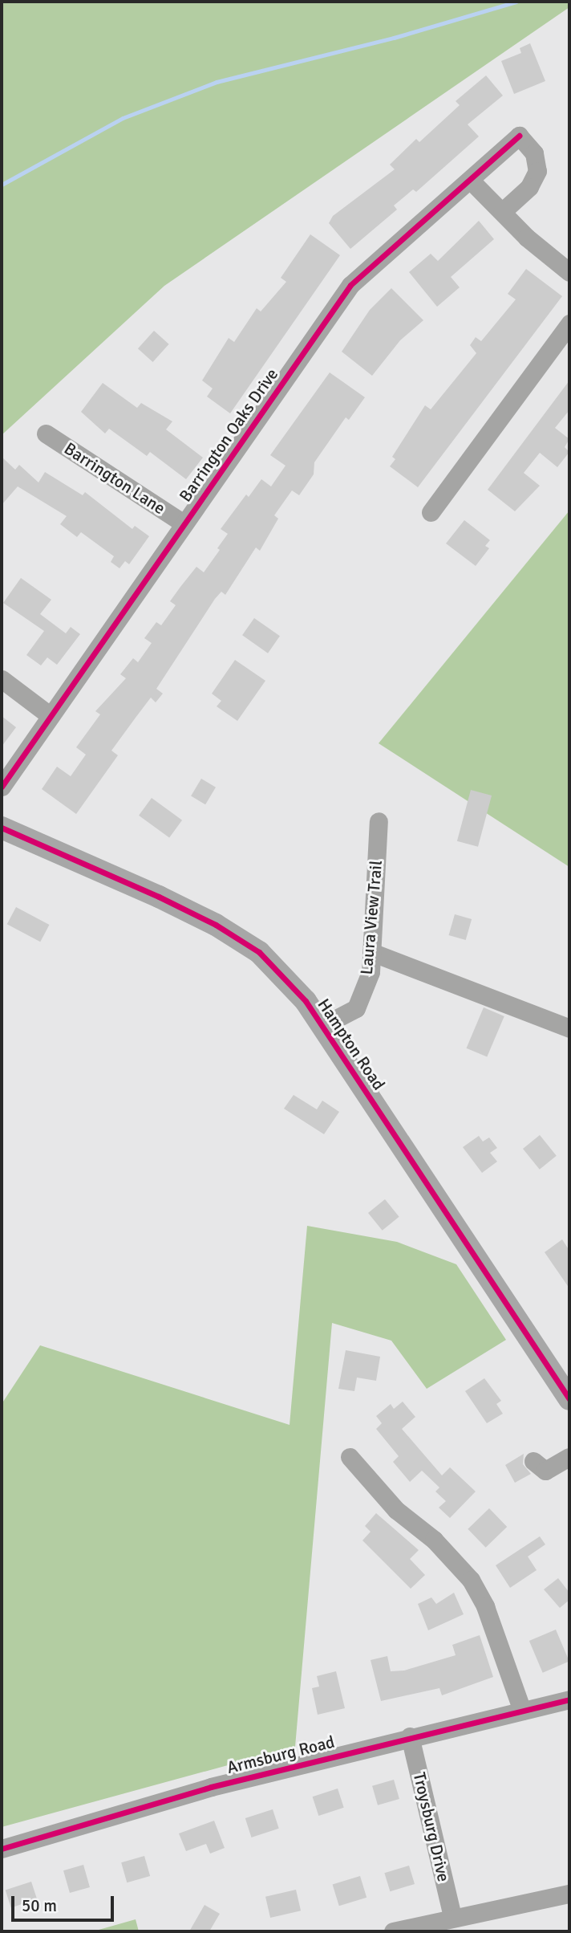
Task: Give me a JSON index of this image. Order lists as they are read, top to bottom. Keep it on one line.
{"streets":{"main road":["Hampton Road"],"street":["Barrington Oaks Drive","Barrington Lane","Laura View Trail","Armsburg Road","Troysburg Drive"]},"crossings":[["Barrington Oaks Drive","Barrington Lane"],["Laura View Trail","Hampton Road"],["Armsburg Road","Troysburg Drive"]],"scale_bar":"50 m"}
